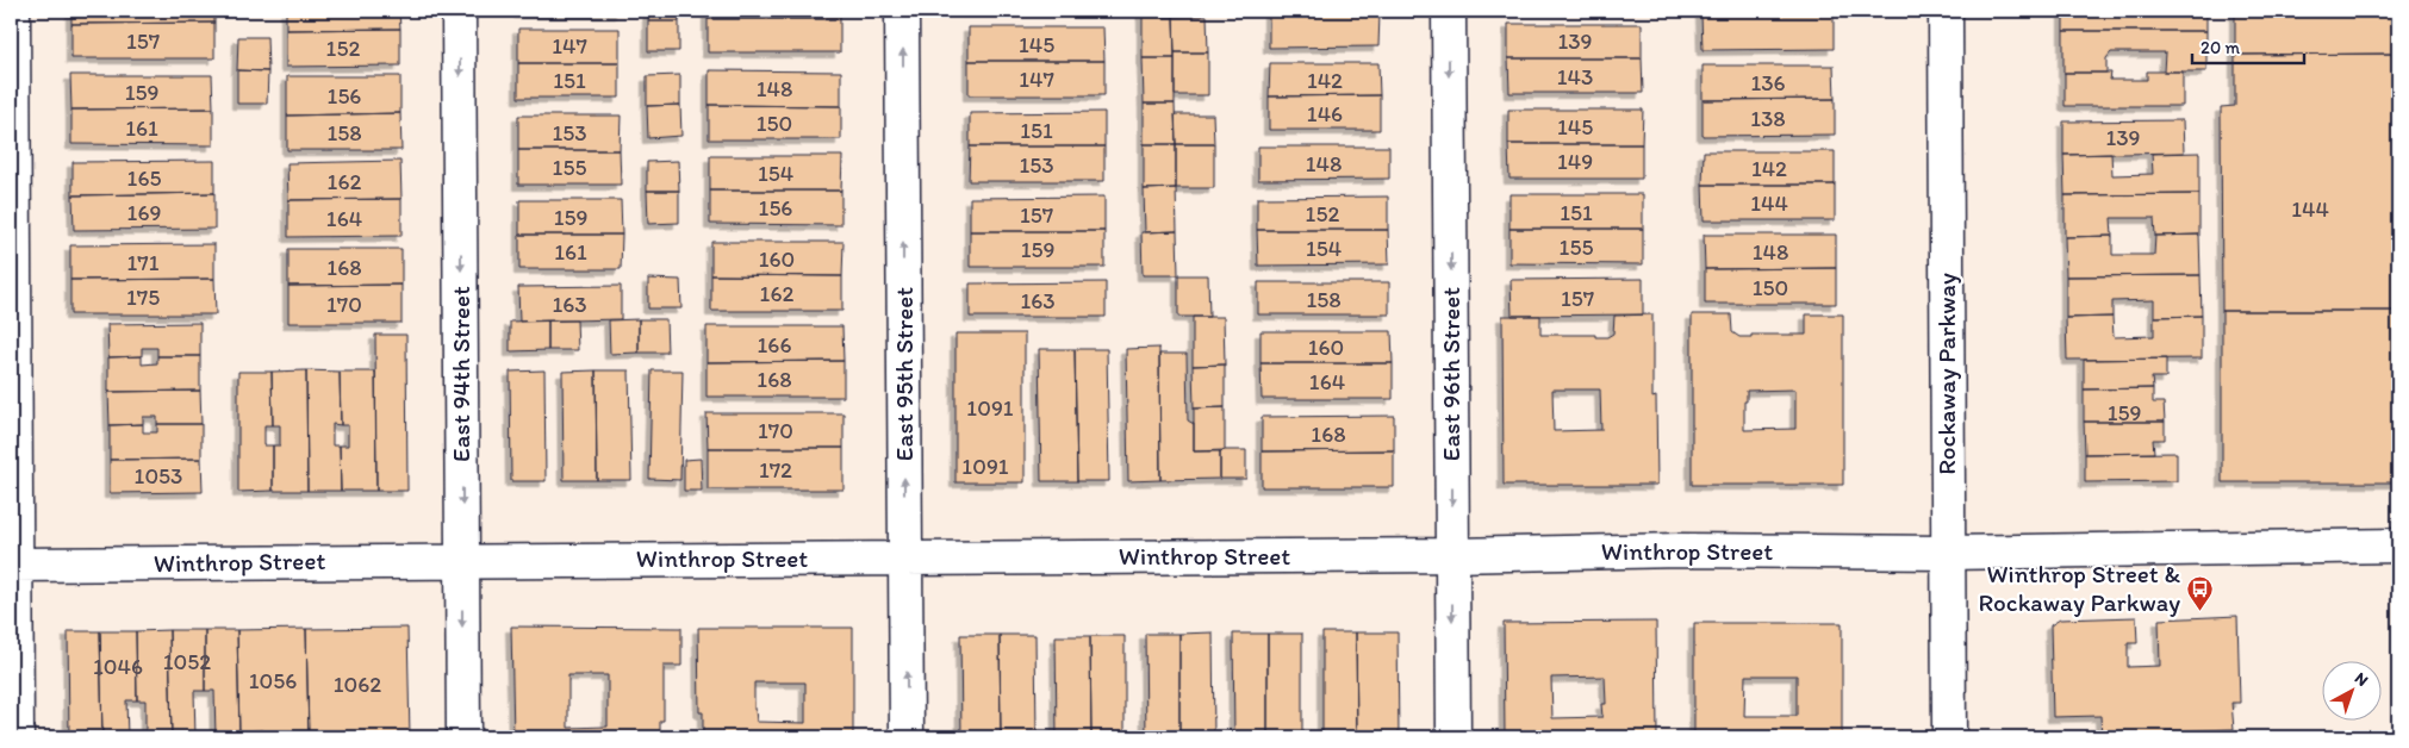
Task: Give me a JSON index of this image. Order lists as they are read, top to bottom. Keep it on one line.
{"streets":{"street":["East 94th Street","East 95th Street","East 96th Street","Rockaway Parkway","Winthrop Street"]},"crossings":[["East 94th Street","Winthrop Street"],["East 95th Street","Winthrop Street"],["East 96th Street","Winthrop Street"],["Rockaway Parkway","Winthrop Street"]],"one_way":["East 94th Street","East 95th Street","East 96th Street"],"places":{"bus stop":["Winthrop Street & Rockaway Parkway"]},"house_numbers":["157","139","145","147","152","143","147","151","142","136","148","159","156","146","138","150","145","161","151","158","153","139","149","148","153","155","142","154","165","162","144","156","144","169","151","152","157","159","164","155","154","159","161","148","160","171","168","150","162","175","157","158","163","170","163","166","160","168","164","1091","159","170","168","1091","172","1053","1052","1046","1056","1062"],"scale_bar":"20 m","north":"top right"}
